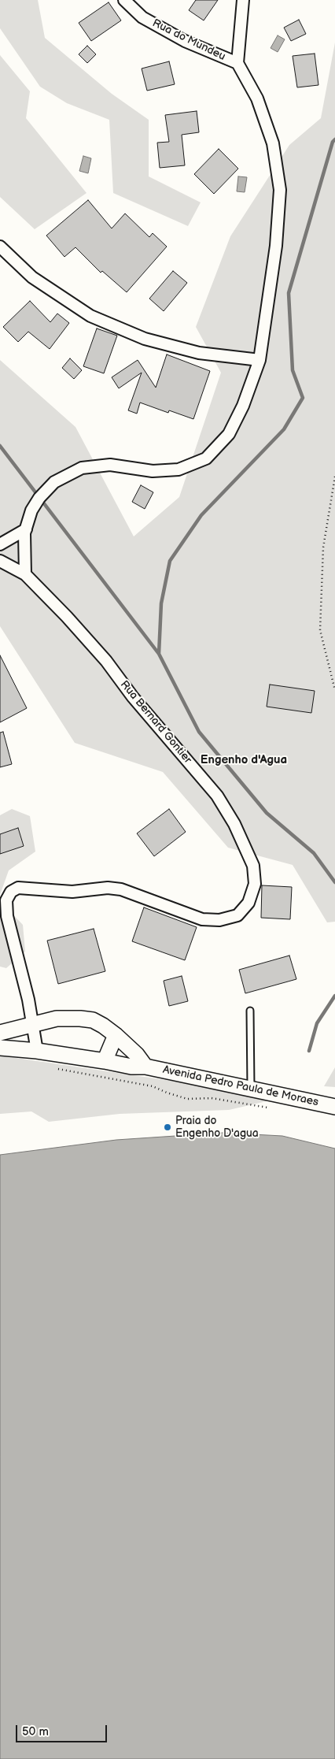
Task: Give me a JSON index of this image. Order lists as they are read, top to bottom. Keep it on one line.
{"streets":{"main road":["Avenida Pedro Paula de Moraes"],"street":["Rua do Mundeu","Rua Bernard Gontier"]},"crossings":[["Rua Bernard Gontier","Avenida Pedro Paula de Moraes"]],"districts":["Engenho d'Agua"],"places":["Praia do Engenho D'agua"],"scale_bar":"50 m"}
